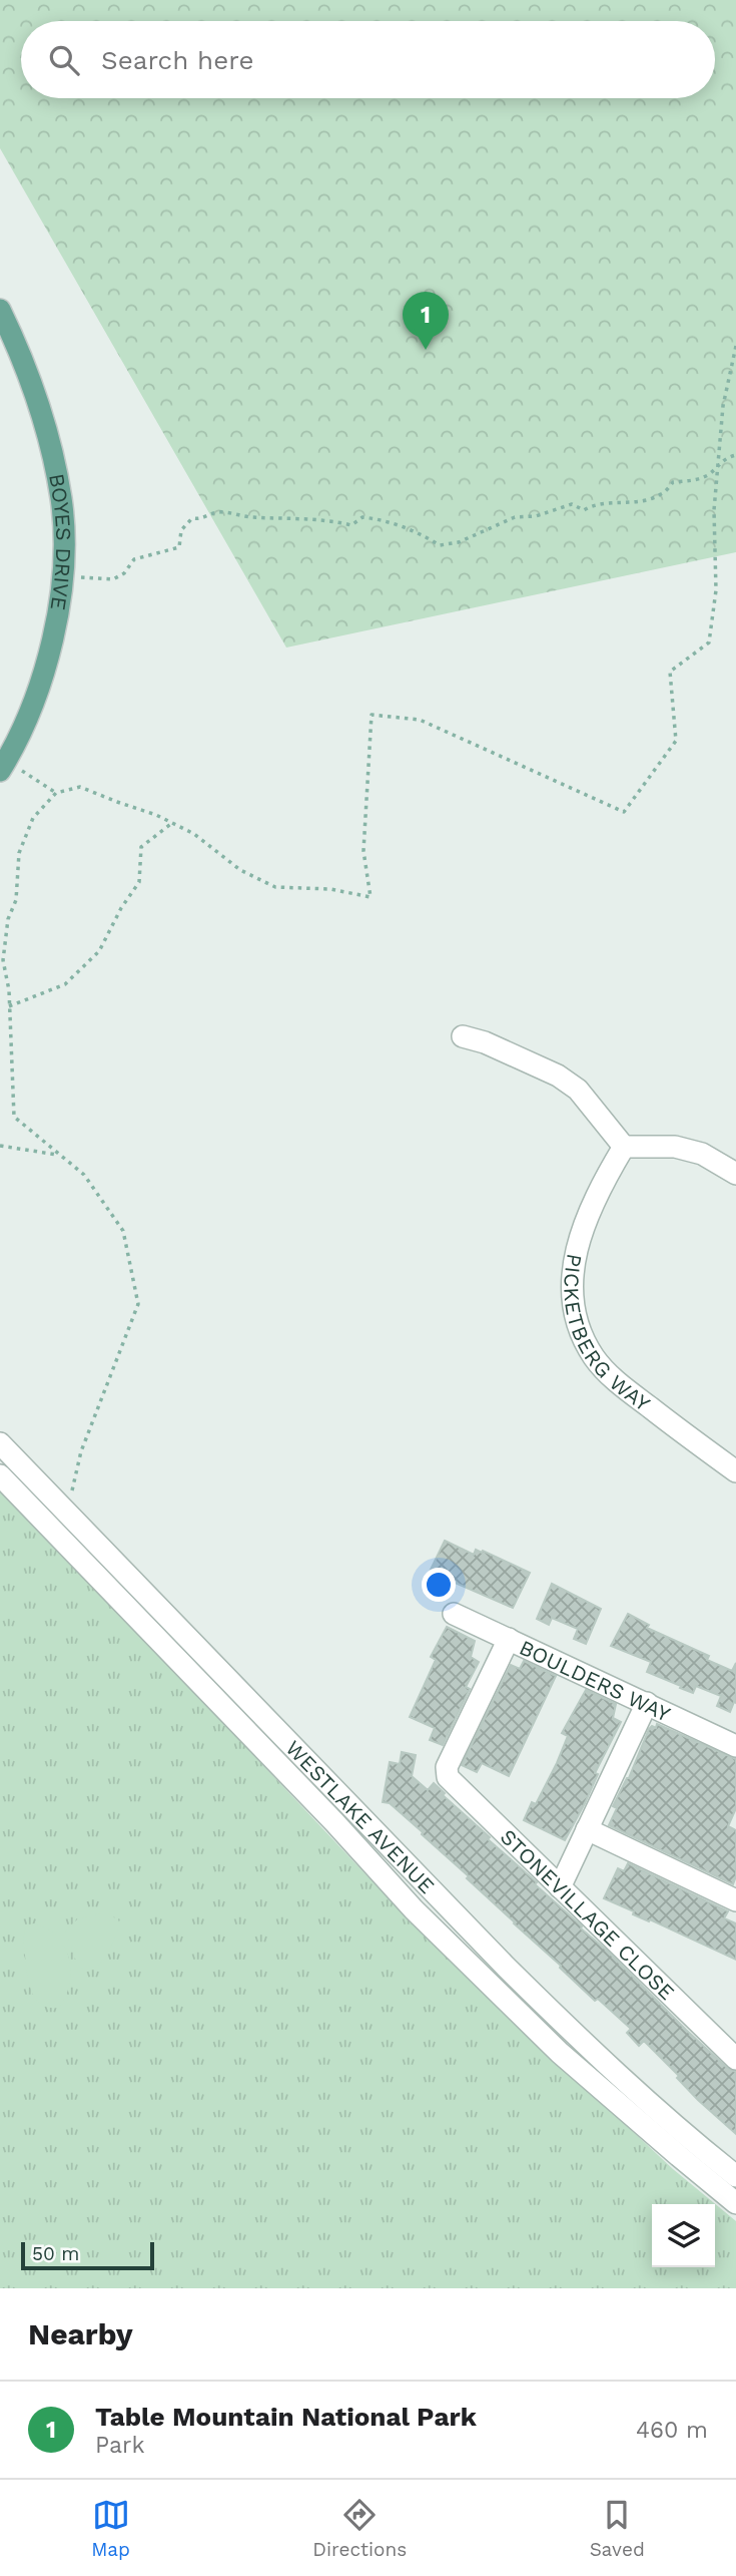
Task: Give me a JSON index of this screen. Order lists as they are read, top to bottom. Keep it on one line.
{"streets":{"main road":["BOYES DRIVE"],"street":["PICKETBERG WAY","BOULDERS WAY","WESTLAKE AVENUE","STONEVILLAGE CLOSE"]},"crossings":[["BOULDERS WAY","STONEVILLAGE CLOSE"]],"scale_bar":"50 m","page":{"search":"Search here","pins":"1","scale":"50 m","heading":"Nearby","list":[{"mark":"1","name":"Table Mountain National Park","note":"Park","value":"460 m"}],"nav":["Map","Directions","Saved"]}}
